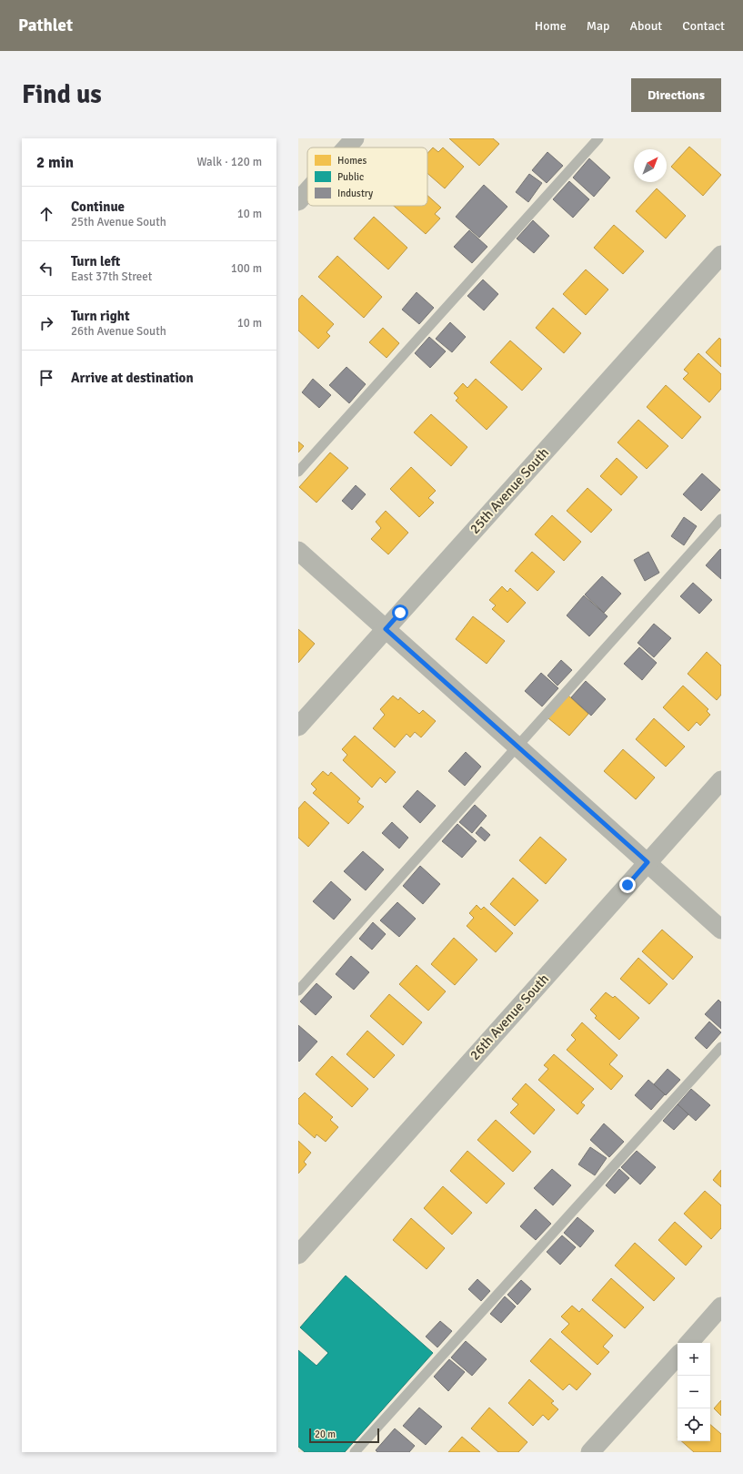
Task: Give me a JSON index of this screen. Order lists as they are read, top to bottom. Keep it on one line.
{"streets":{"street":["25th Avenue South","26th Avenue South"]},"legend":["Homes","Public","Industry"],"scale_bar":"20 m","north":"top right","page":{"header":"Pathlet","nav":["Home","Map","About","Contact"],"buttons":"Directions","title":"Find us","heading":["2 min","Walk · 120 m"],"list":[["Continue","25th Avenue South","10 m"],["Turn left","East 37th Street","100 m"],["Turn right","26th Avenue South","10 m"],"Arrive at destination"],"map_buttons":["+","−"],"scale":"20 m"}}
